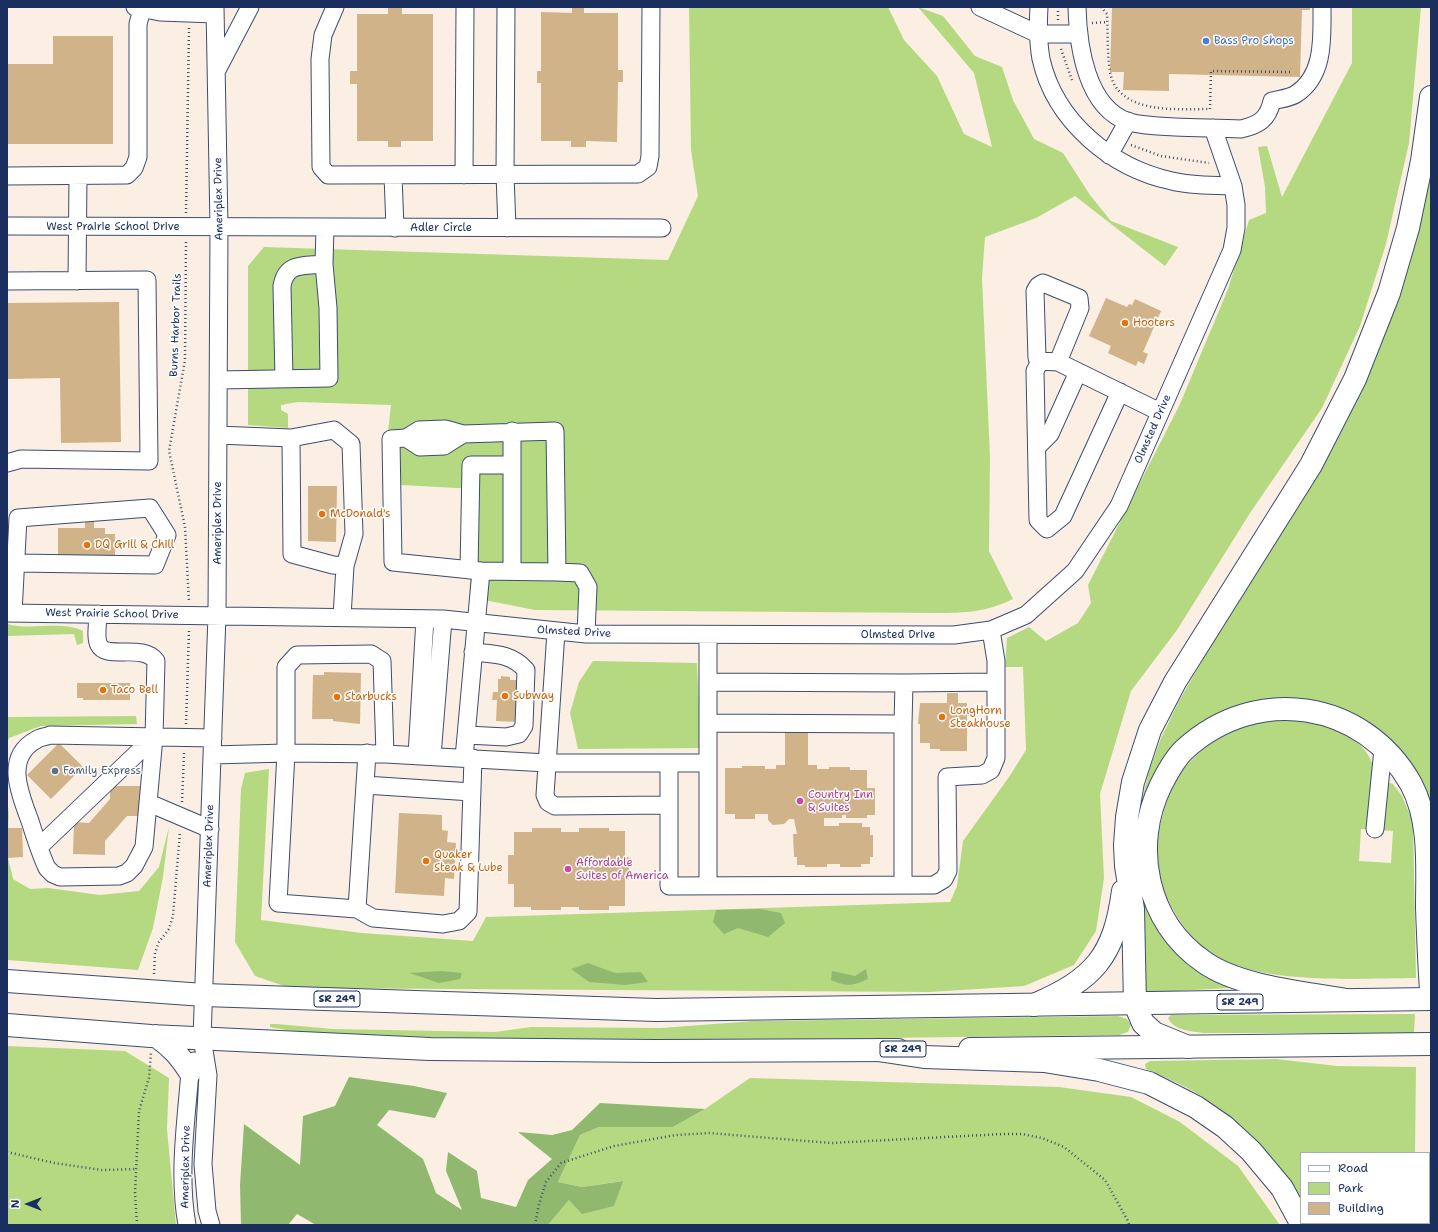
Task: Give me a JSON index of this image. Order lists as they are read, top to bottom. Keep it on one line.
{"streets":{"main road":["SR 249"],"street":["Ameriplex Drive","West Prairie School Drive","Adler Circle","Olmsted Drive"],"path":["Burns Harbor Trails"]},"crossings":[["Ameriplex Drive","West Prairie School Drive"],["Ameriplex Drive","Adler Circle"],["Ameriplex Drive","Olmsted Drive"],["Ameriplex Drive","SR 249"],["West Prairie School Drive","Adler Circle"],["West Prairie School Drive","Burns Harbor Trails"],["West Prairie School Drive","Olmsted Drive"]],"places":["Bass Pro Shops","Hooters","McDonald's","DQ Grill & Chill","Taco Bell","Subway","Starbucks","LongHorn Steakhouse","Family Express","Country Inn & Suites","Quaker Steak & Lube","Affordable Suites of America"],"legend":["Road","Park","Building"],"north":"left"}
